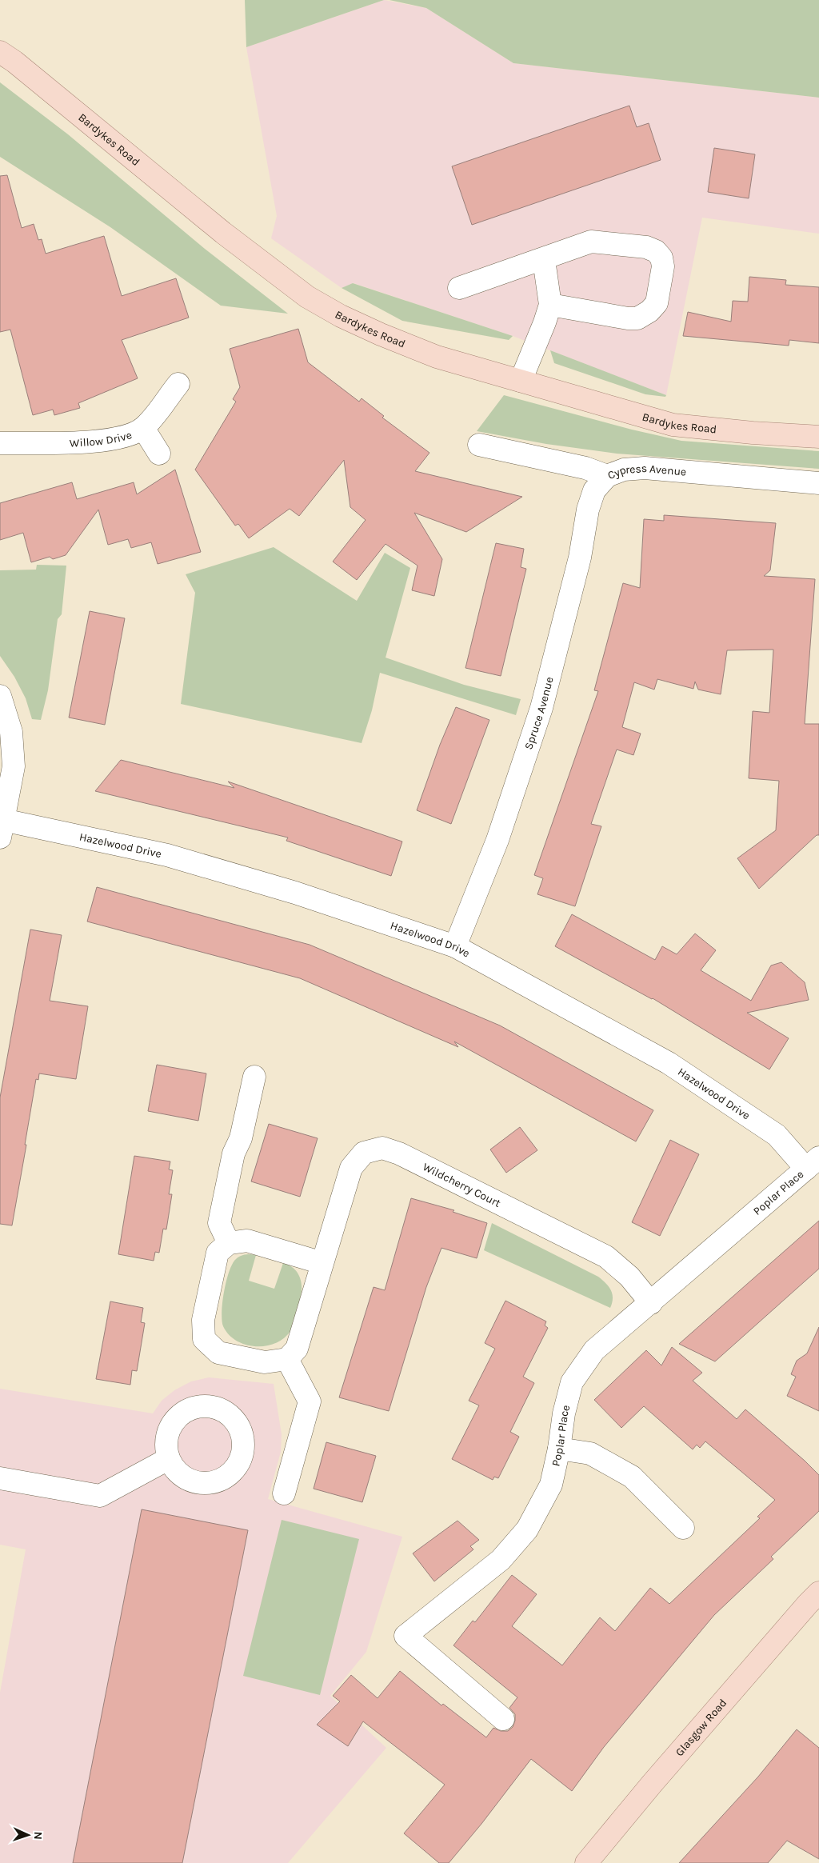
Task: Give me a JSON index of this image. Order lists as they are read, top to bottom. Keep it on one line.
{"streets":{"main road":["Bardykes Road","Glasgow Road"],"street":["Willow Drive","Cypress Avenue","Spruce Avenue","Hazelwood Drive","Wildcherry Court","Poplar Place"]},"crossings":[["Cypress Avenue","Spruce Avenue"],["Spruce Avenue","Hazelwood Drive"],["Hazelwood Drive","Poplar Place"],["Wildcherry Court","Poplar Place"]],"north":"right"}
